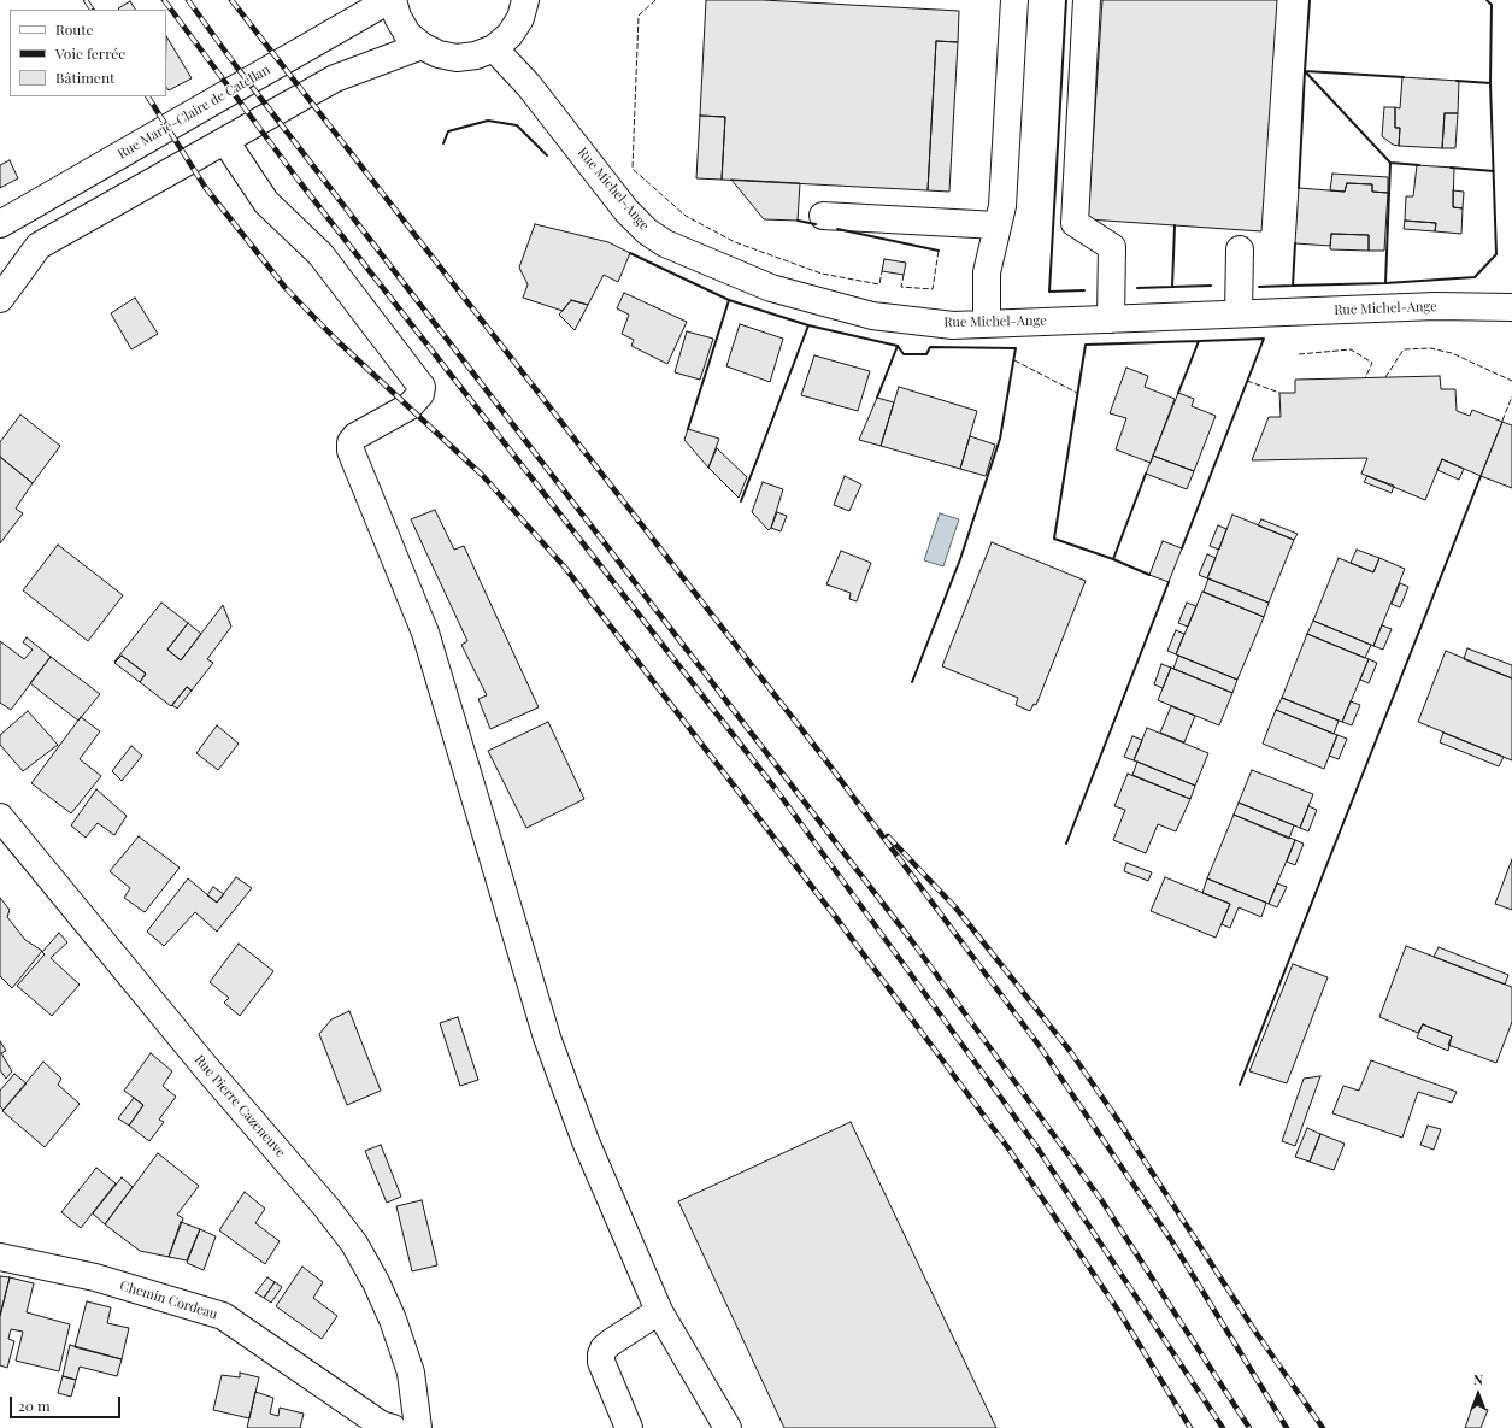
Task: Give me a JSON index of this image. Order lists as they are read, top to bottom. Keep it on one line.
{"streets":{"street":["Rue Marie-Claire de Catellan","Rue Michel-Ange","Rue Pierre Cazeneuve","Chemin Cordeau"]},"legend":["Route","Voie ferrée","Bâtiment"],"scale_bar":"20 m","north":"top"}
